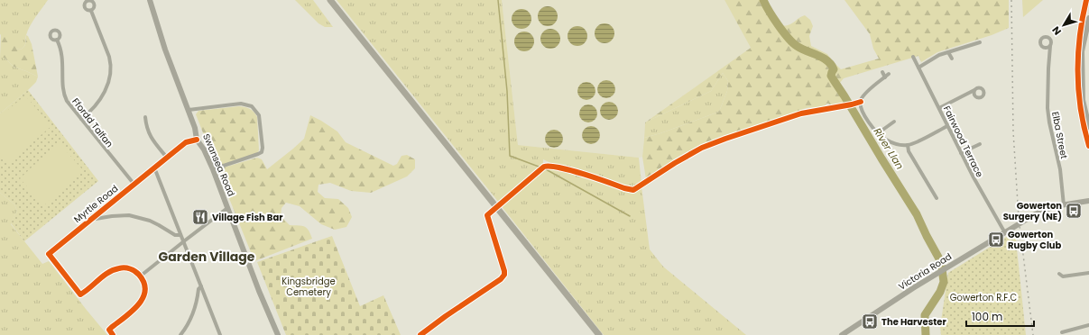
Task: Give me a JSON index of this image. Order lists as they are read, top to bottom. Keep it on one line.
{"streets":{"main road":["Swansea Road","Victoria Road"],"street":["Ffordd Talfan","Elba Street","Fairwood Terrace","Myrtle Road"]},"crossings":[["Ffordd Talfan","Myrtle Road"],["Elba Street","Victoria Road"],["Fairwood Terrace","Victoria Road"],["Swansea Road","Myrtle Road"]],"districts":["Garden Village"],"water":["River Llan"],"parks":["Kingsbridge Cemetery","Gowerton R.F.C"],"places":{"bus stop":["Gowerton Surgery (NE)","Gowerton Rugby Club","The Harvester"],"restaurant":["Village Fish Bar"]},"scale_bar":"100 m","north":"bottom left"}
